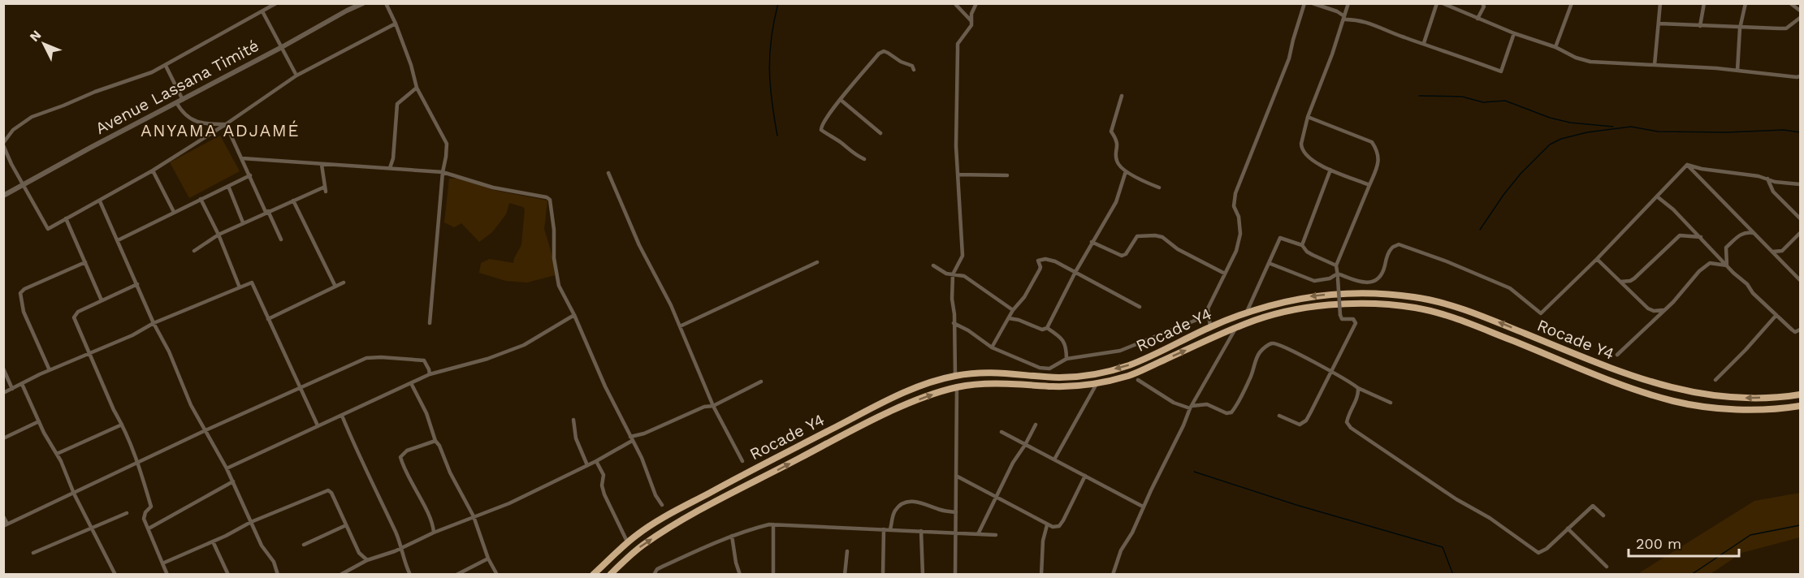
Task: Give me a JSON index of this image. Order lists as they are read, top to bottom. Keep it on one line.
{"streets":{"highway":["Rocade Y4"],"street":["Avenue Lassana Timité"]},"districts":["ANYAMA ADJAMÉ"],"scale_bar":"200 m","north":"top left"}
